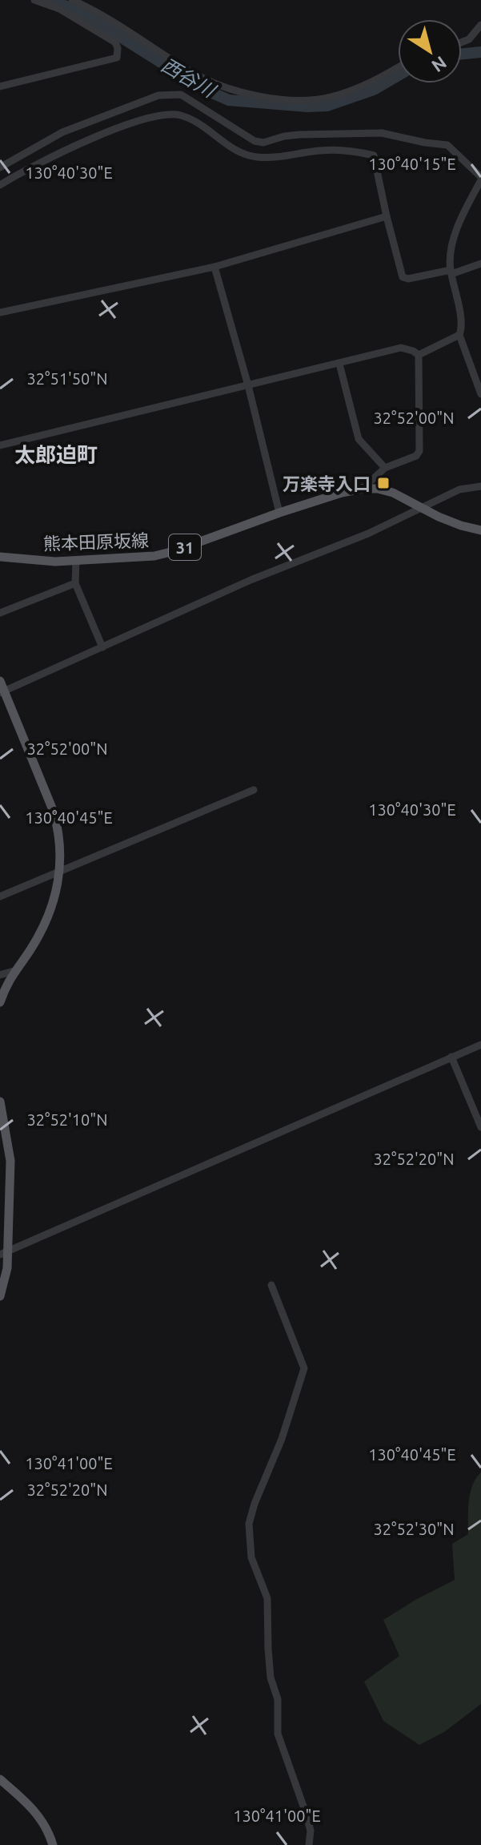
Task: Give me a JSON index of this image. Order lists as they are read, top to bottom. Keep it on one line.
{"streets":{"main road":["熊本田原坂線","31"]},"districts":["太郎迫町"],"water":["西谷川"],"places":{"transit":["万楽寺入口"]},"north":"bottom right","coordinates":["130°40'15\"E","130°40'30\"E","32°51'50\"N","32°52'00\"N","130°40'45\"E","32°52'10\"N","32°52'20\"N","130°41'00\"E","32°52'30\"N"]}
